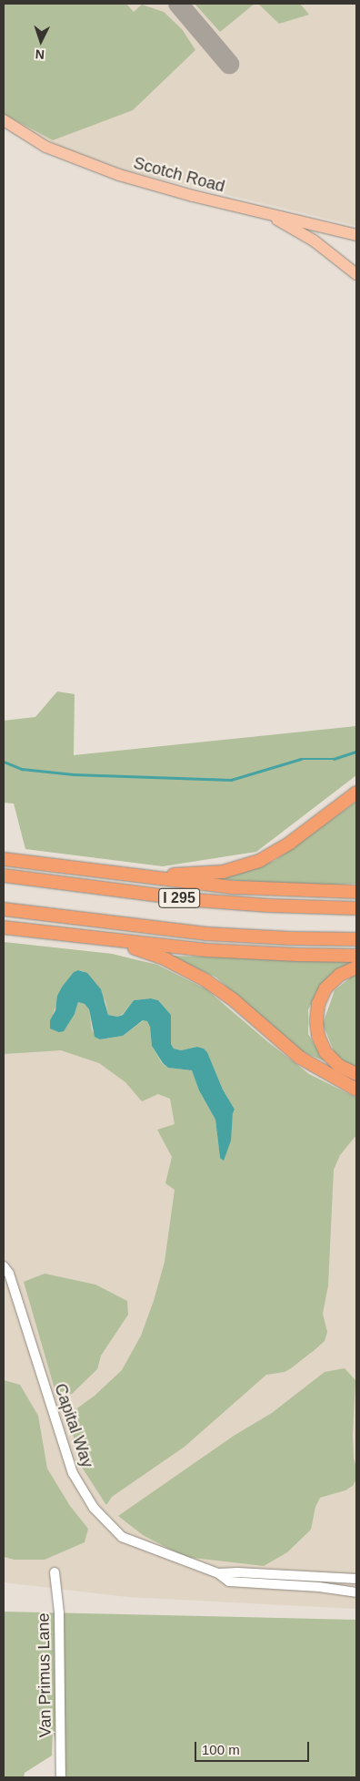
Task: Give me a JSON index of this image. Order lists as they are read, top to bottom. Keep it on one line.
{"streets":{"highway":["I 295"],"main road":["Scotch Road"],"street":["Capital Way","Van Primus Lane"]},"scale_bar":"100 m","north":"bottom"}
